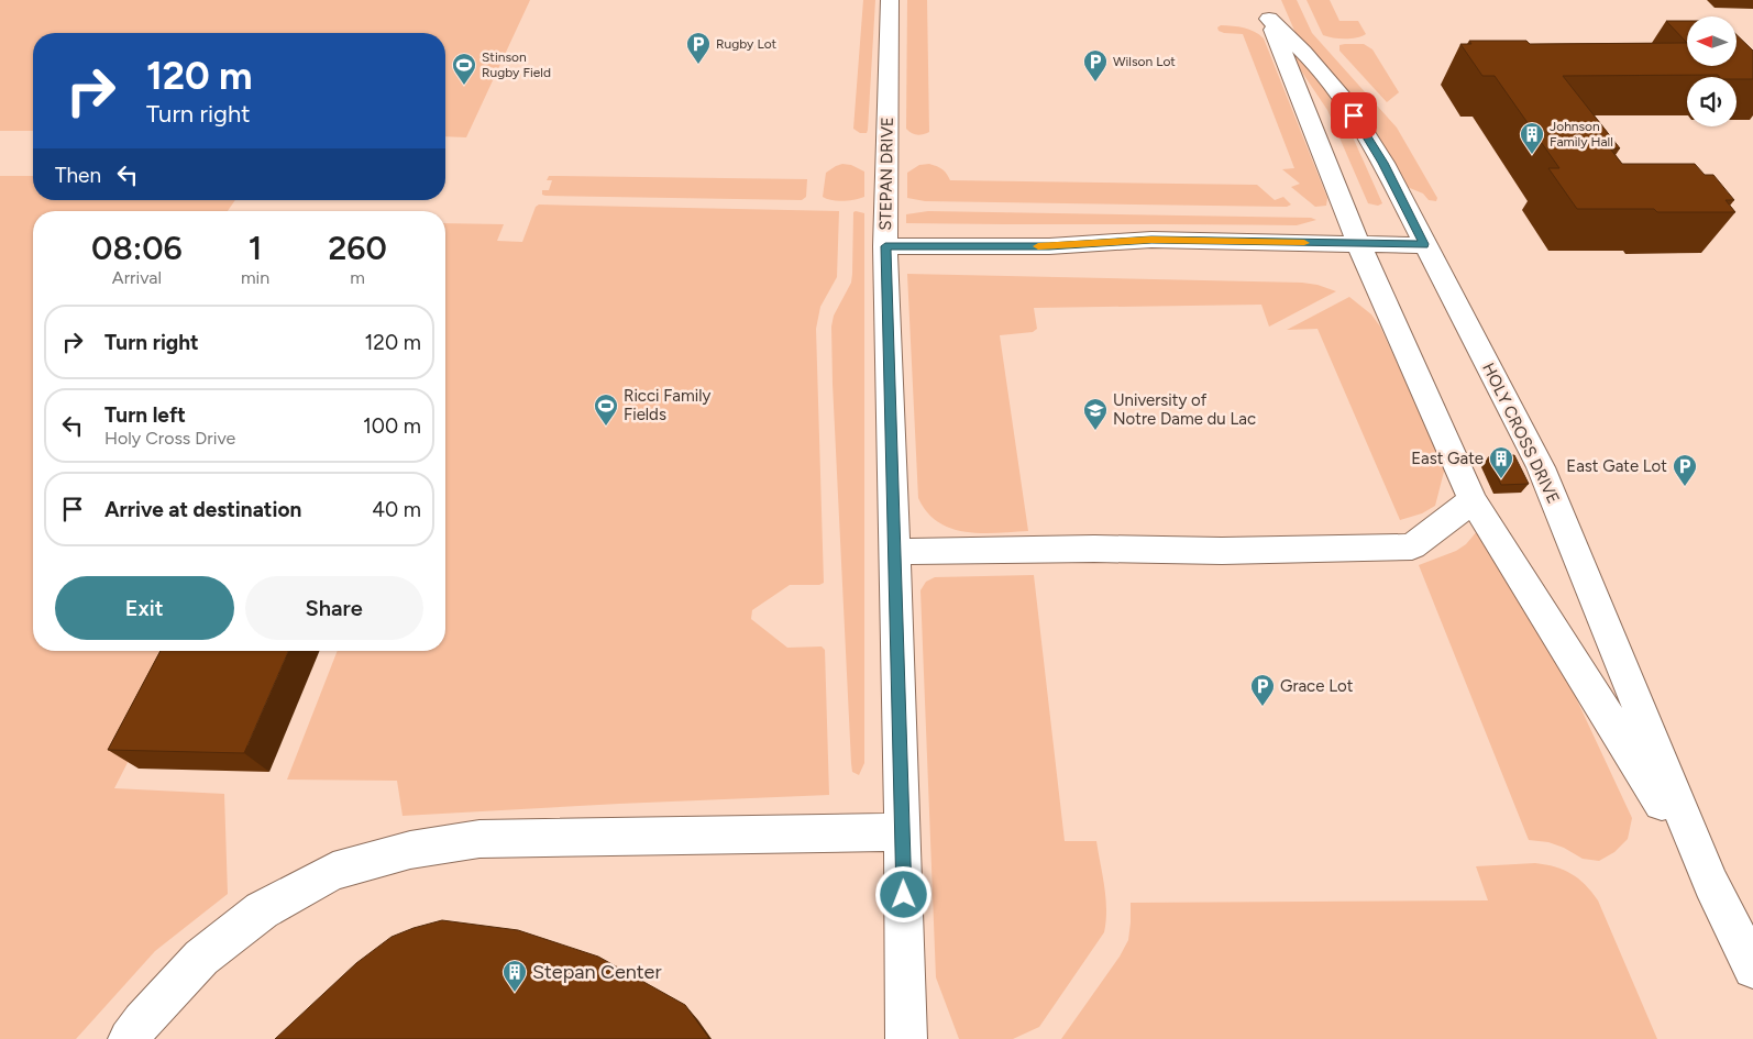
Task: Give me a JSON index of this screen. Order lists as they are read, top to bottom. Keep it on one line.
{"streets":{"street":["STEPAN DRIVE","HOLY CROSS DRIVE"]},"places":{"parking":["Rugby Lot","Wilson Lot","East Gate Lot","Grace Lot"],"sports":["Stinson Rugby Field","Ricci Family Fields"],"building":["Johnson Family Hall","East Gate","Stepan Center"],"school or university":["University of Notre Dame du Lac"]},"north":"left","page":{"turn":["120 m","Turn right"],"then":"Then","eta":["08:06","Arrival","1","min","260","m"],"list":[{"name":"Turn right","value":"120 m"},{"name":"Turn left","note":"Holy Cross Drive","value":"100 m"},{"name":"Arrive at destination","value":"40 m"}],"buttons":["Exit","Share"]}}
